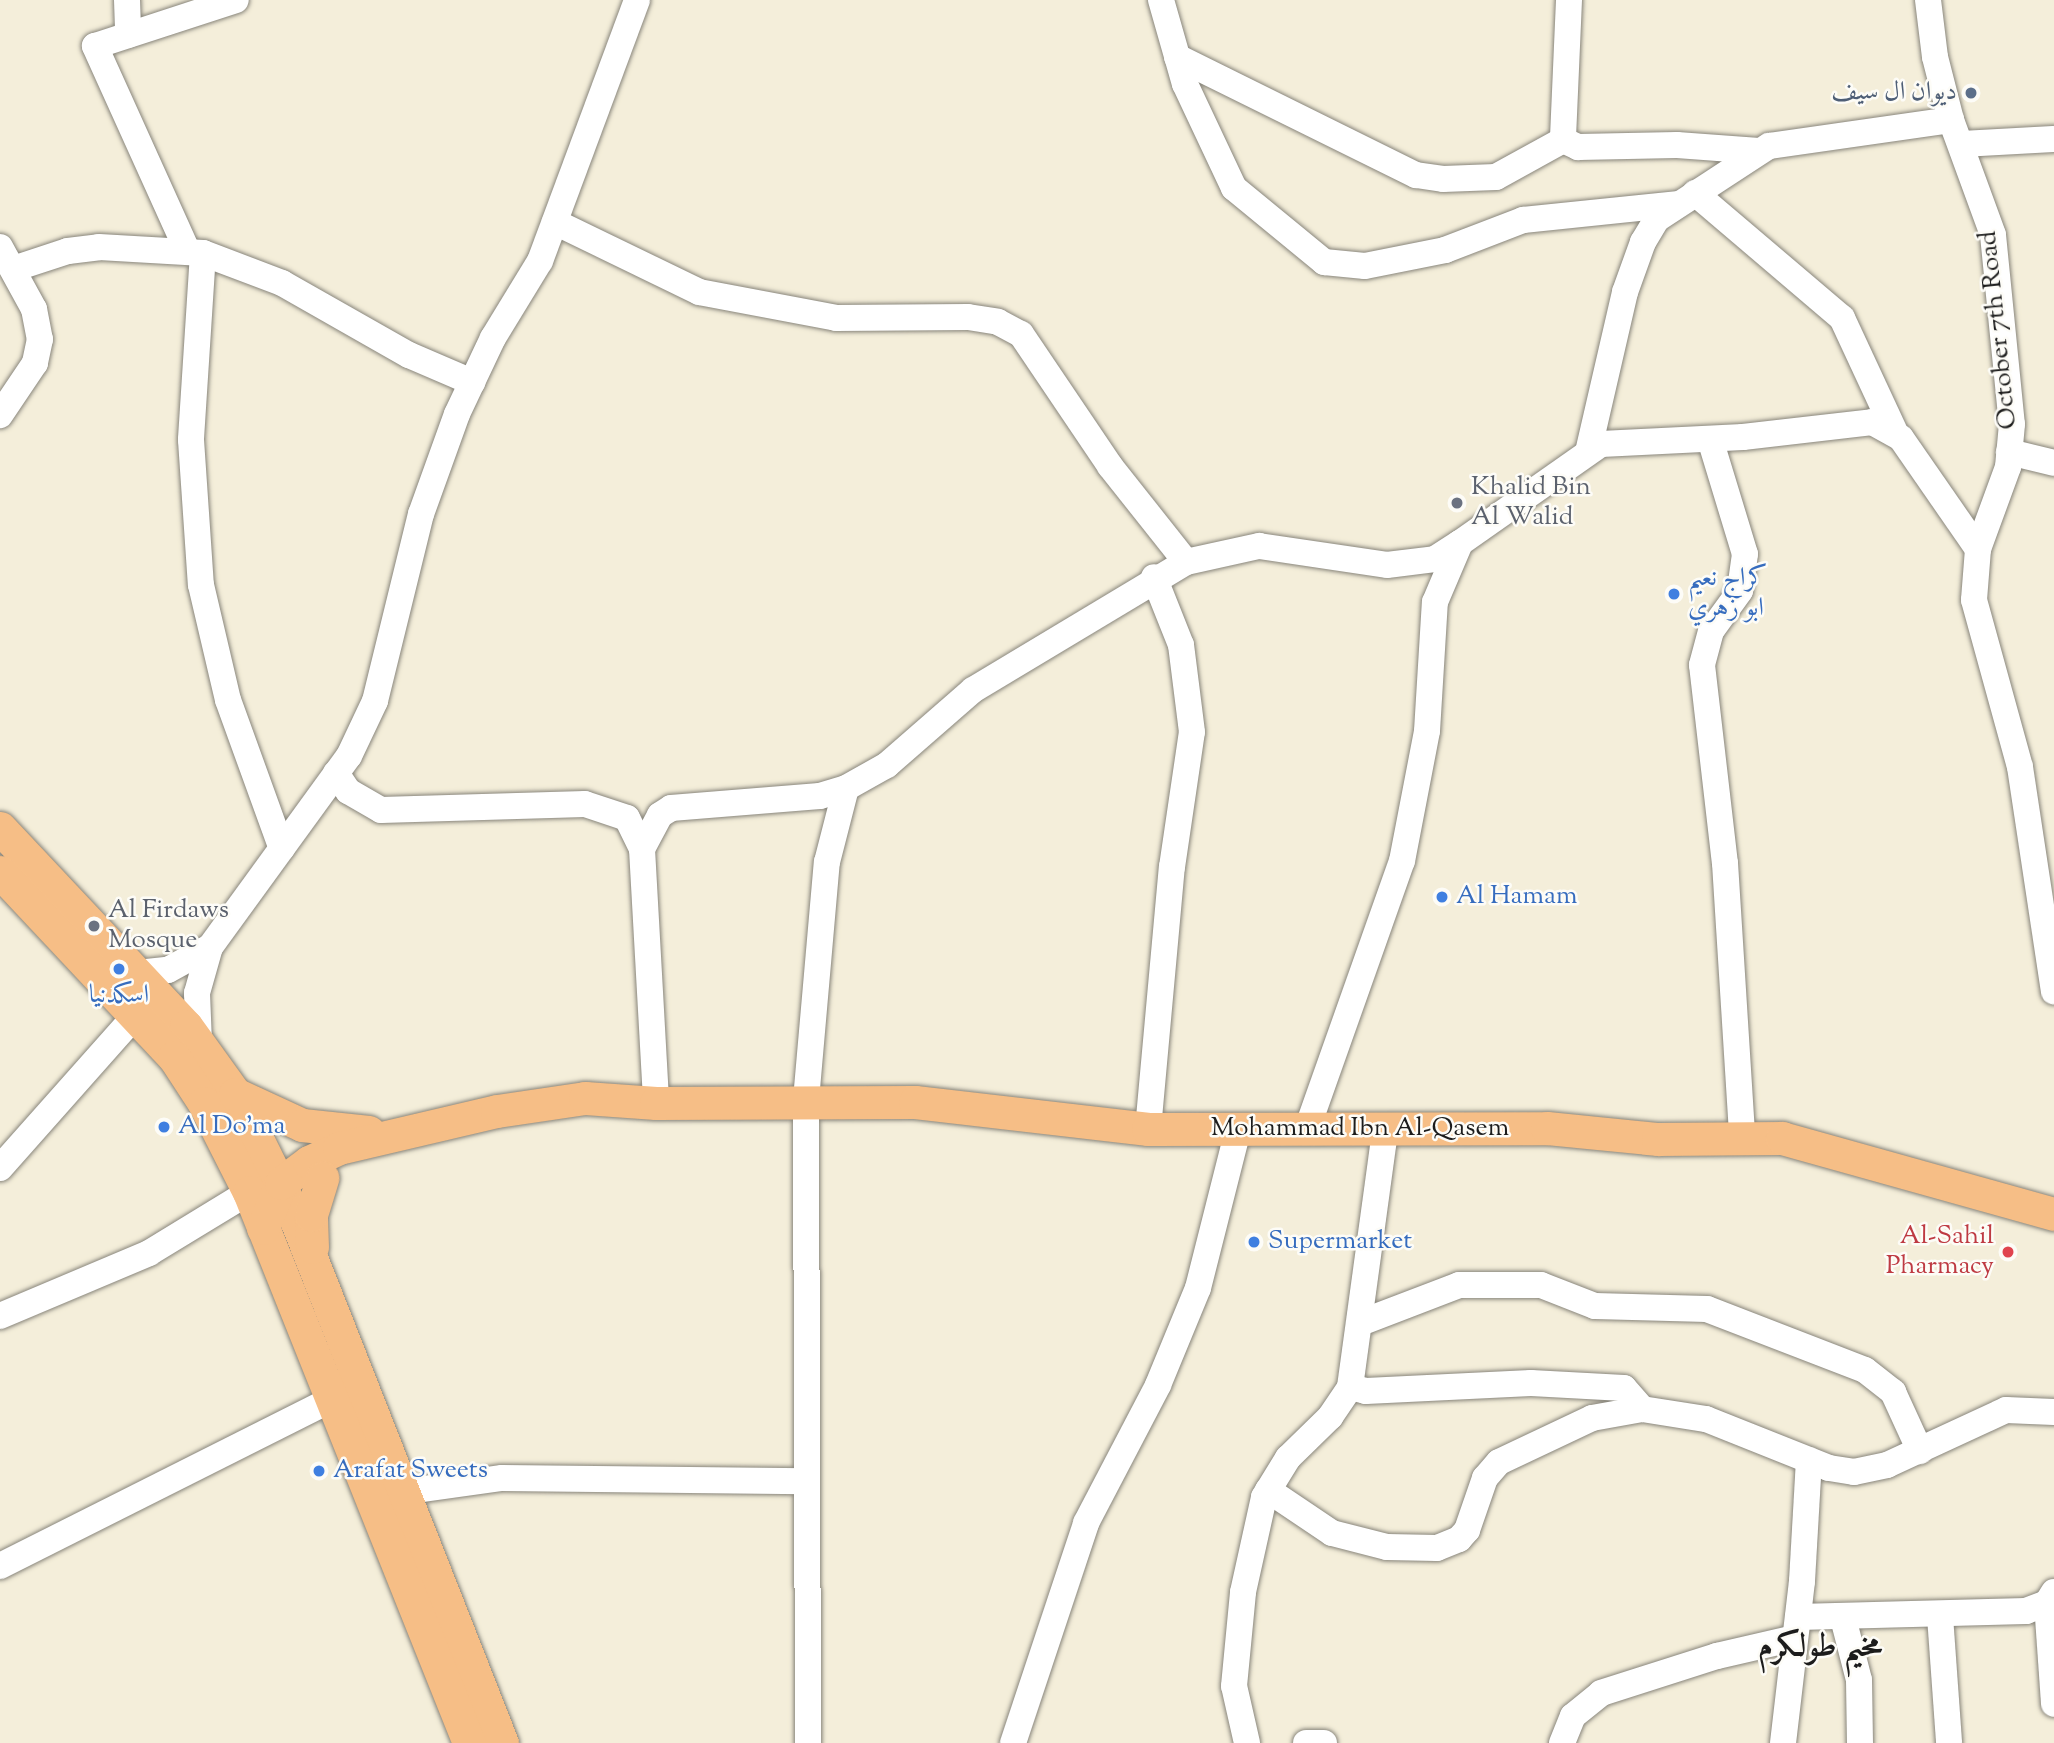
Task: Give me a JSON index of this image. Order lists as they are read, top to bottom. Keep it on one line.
{"streets":{"main road":["Mohammad Ibn Al-Qasem"],"street":["October 7th Road"]},"districts":["مخيم طولكرم"],"places":["ديوان ال سيف","Khalid Bin Al Walid","كراج نعيم ابو زهري","Al Hamam","Al Firdaws Mosque","اسكدنيا","Al Do'ma","Supermarket","Al-Sahil Pharmacy","Arafat Sweets"]}
